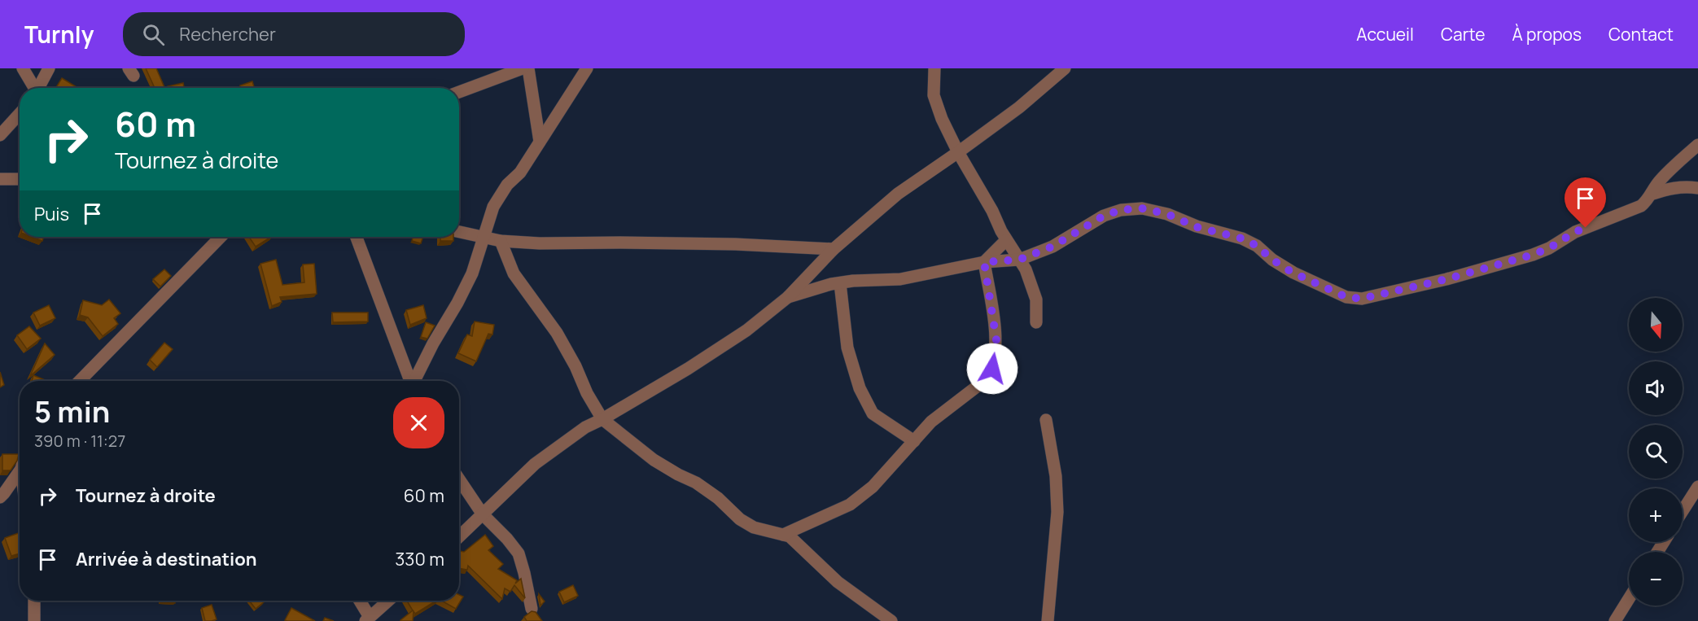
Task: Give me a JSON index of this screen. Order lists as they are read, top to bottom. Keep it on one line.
{"north":"bottom","page":{"header":"Turnly","search":"Rechercher","nav":["Accueil","Carte","À propos","Contact"],"turn":["60 m","Tournez à droite"],"then":"Puis","map_buttons":["+","−"],"heading":["5 min","390 m · 11:27"],"list":[{"name":"Tournez à droite","value":"60 m"},{"name":"Arrivée à destination","value":"330 m"}]}}
